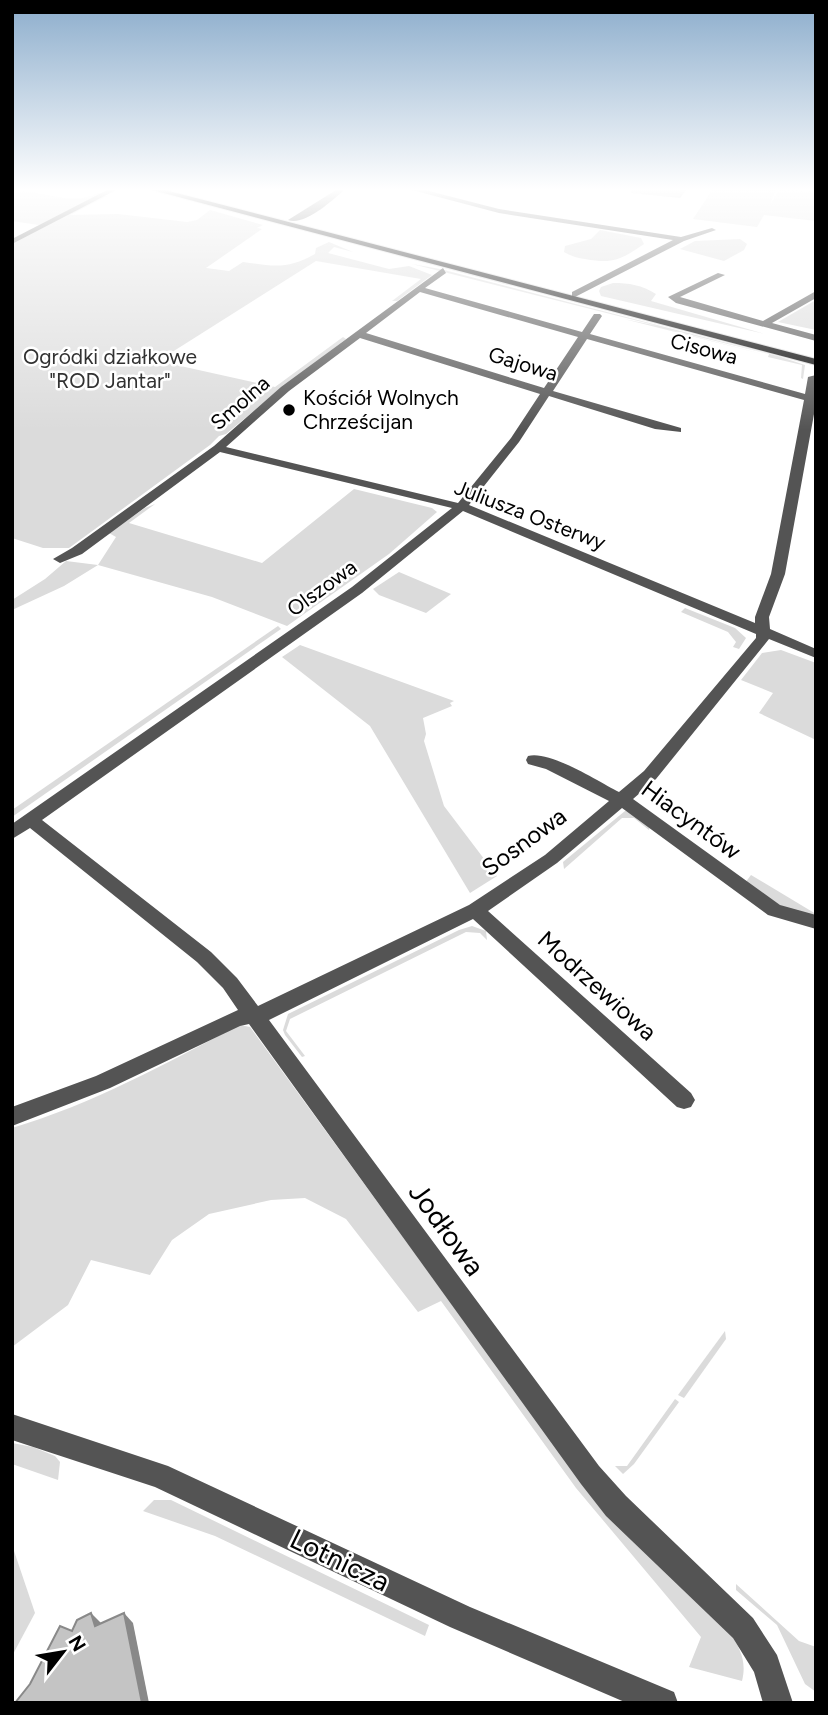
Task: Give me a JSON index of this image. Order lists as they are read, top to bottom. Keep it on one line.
{"streets":{"street":["Cisowa","Gajowa","Smolna","Juliusza Osterwy","Olszowa","Hiacyntów","Sosnowa","Modrzewiowa","Jodłowa","Lotnicza"]},"crossings":[["Cisowa","Gajowa"],["Cisowa","Olszowa"],["Cisowa","Sosnowa"],["Gajowa","Smolna"],["Gajowa","Olszowa"],["Smolna","Juliusza Osterwy"],["Juliusza Osterwy","Olszowa"],["Juliusza Osterwy","Sosnowa"],["Olszowa","Jodłowa"],["Hiacyntów","Sosnowa"],["Sosnowa","Modrzewiowa"],["Sosnowa","Jodłowa"]],"parks":["Ogródki działkowe \"ROD Jantar\""],"places":["Kościół Wolnych Chrześcijan"],"north":"top right"}
